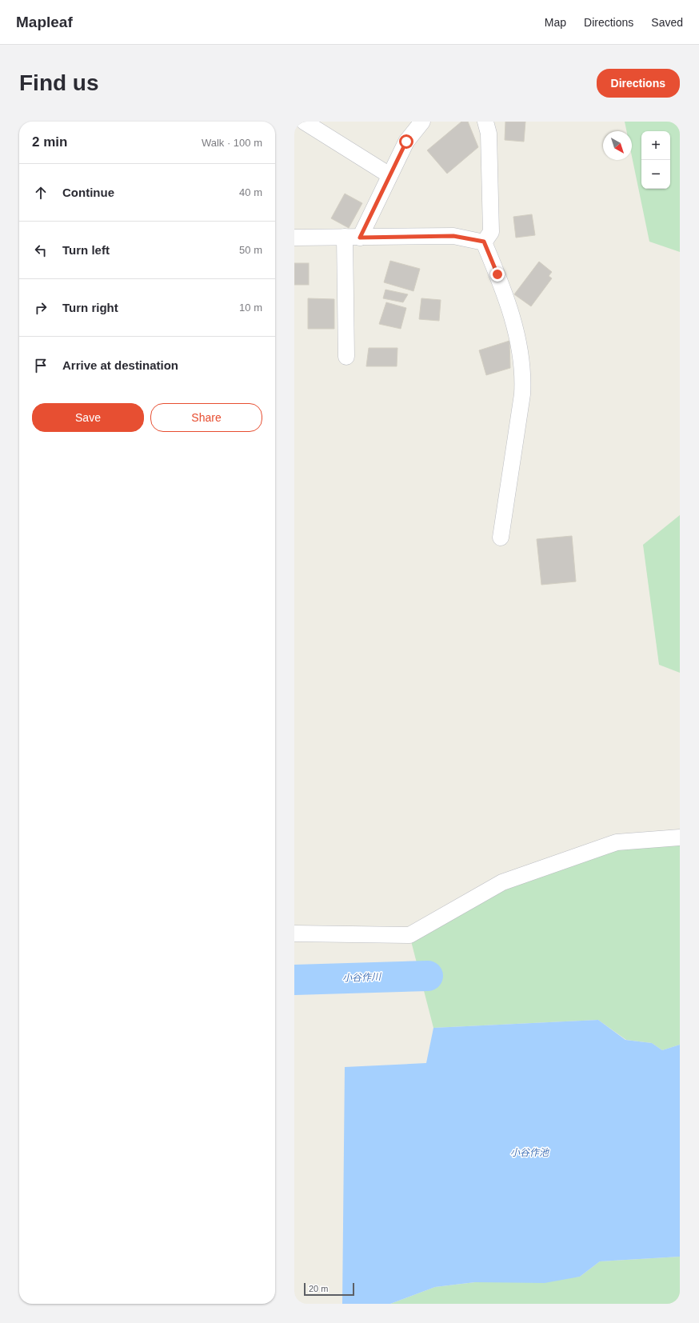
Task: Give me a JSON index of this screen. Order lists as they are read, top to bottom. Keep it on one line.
{"water":["小谷作川","小谷作池"],"scale_bar":"20 m","north":"bottom right","page":{"header":"Mapleaf","nav":["Map","Directions","Saved"],"buttons":["Directions",["Save","Share"]],"title":"Find us","heading":["2 min","Walk · 100 m"],"map_buttons":["+","−"],"list":[["Continue","40 m"],["Turn left","50 m"],["Turn right","10 m"],"Arrive at destination"],"scale":"20 m"}}
